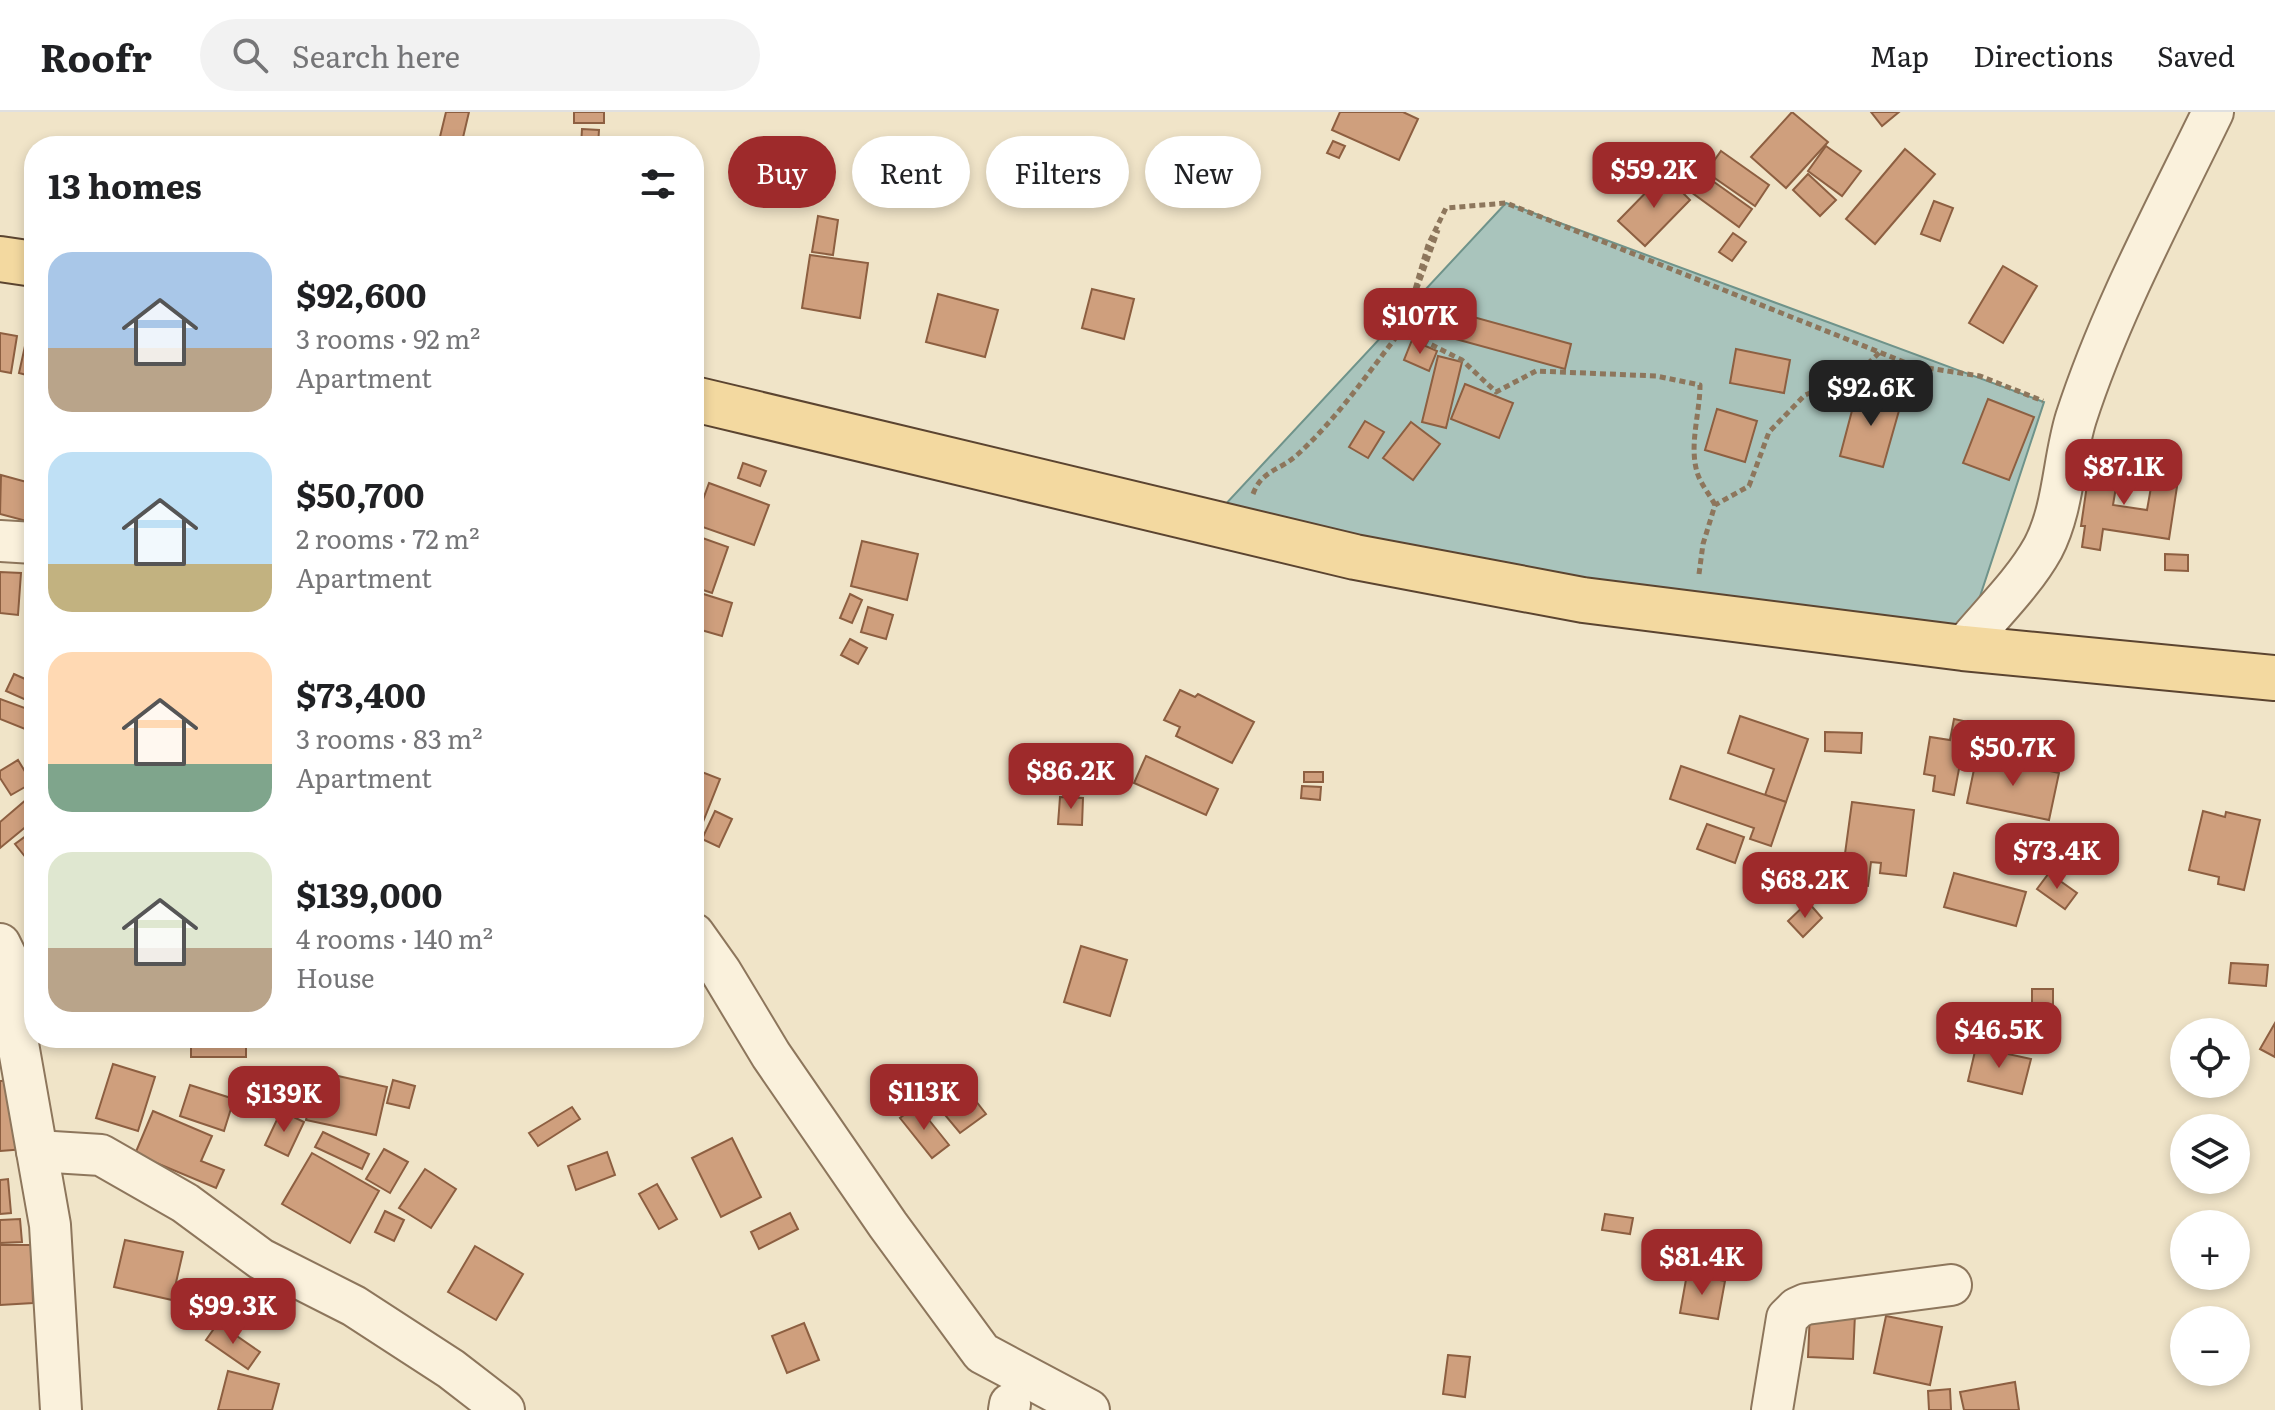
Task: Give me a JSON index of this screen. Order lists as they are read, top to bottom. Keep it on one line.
{"page":{"header":"Roofr","search":"Search here","nav":["Map","Directions","Saved"],"chip":["Buy","Rent","Filters","New"],"heading":"13 homes","price":["$59.2K","$107K","$92.6K","$87.1K","$50.7K","$86.2K","$73.4K","$68.2K","$46.5K","$113K","$139K","$81.4K","$99.3K"],"list":[{"name":"$92,600","note":"3 rooms · 92 m² · Apartment"},{"name":"$50,700","note":"2 rooms · 72 m² · Apartment"},{"name":"$73,400","note":"3 rooms · 83 m² · Apartment"},{"name":"$139,000","note":"4 rooms · 140 m² · House"}],"map_buttons":["+","−"]}}
